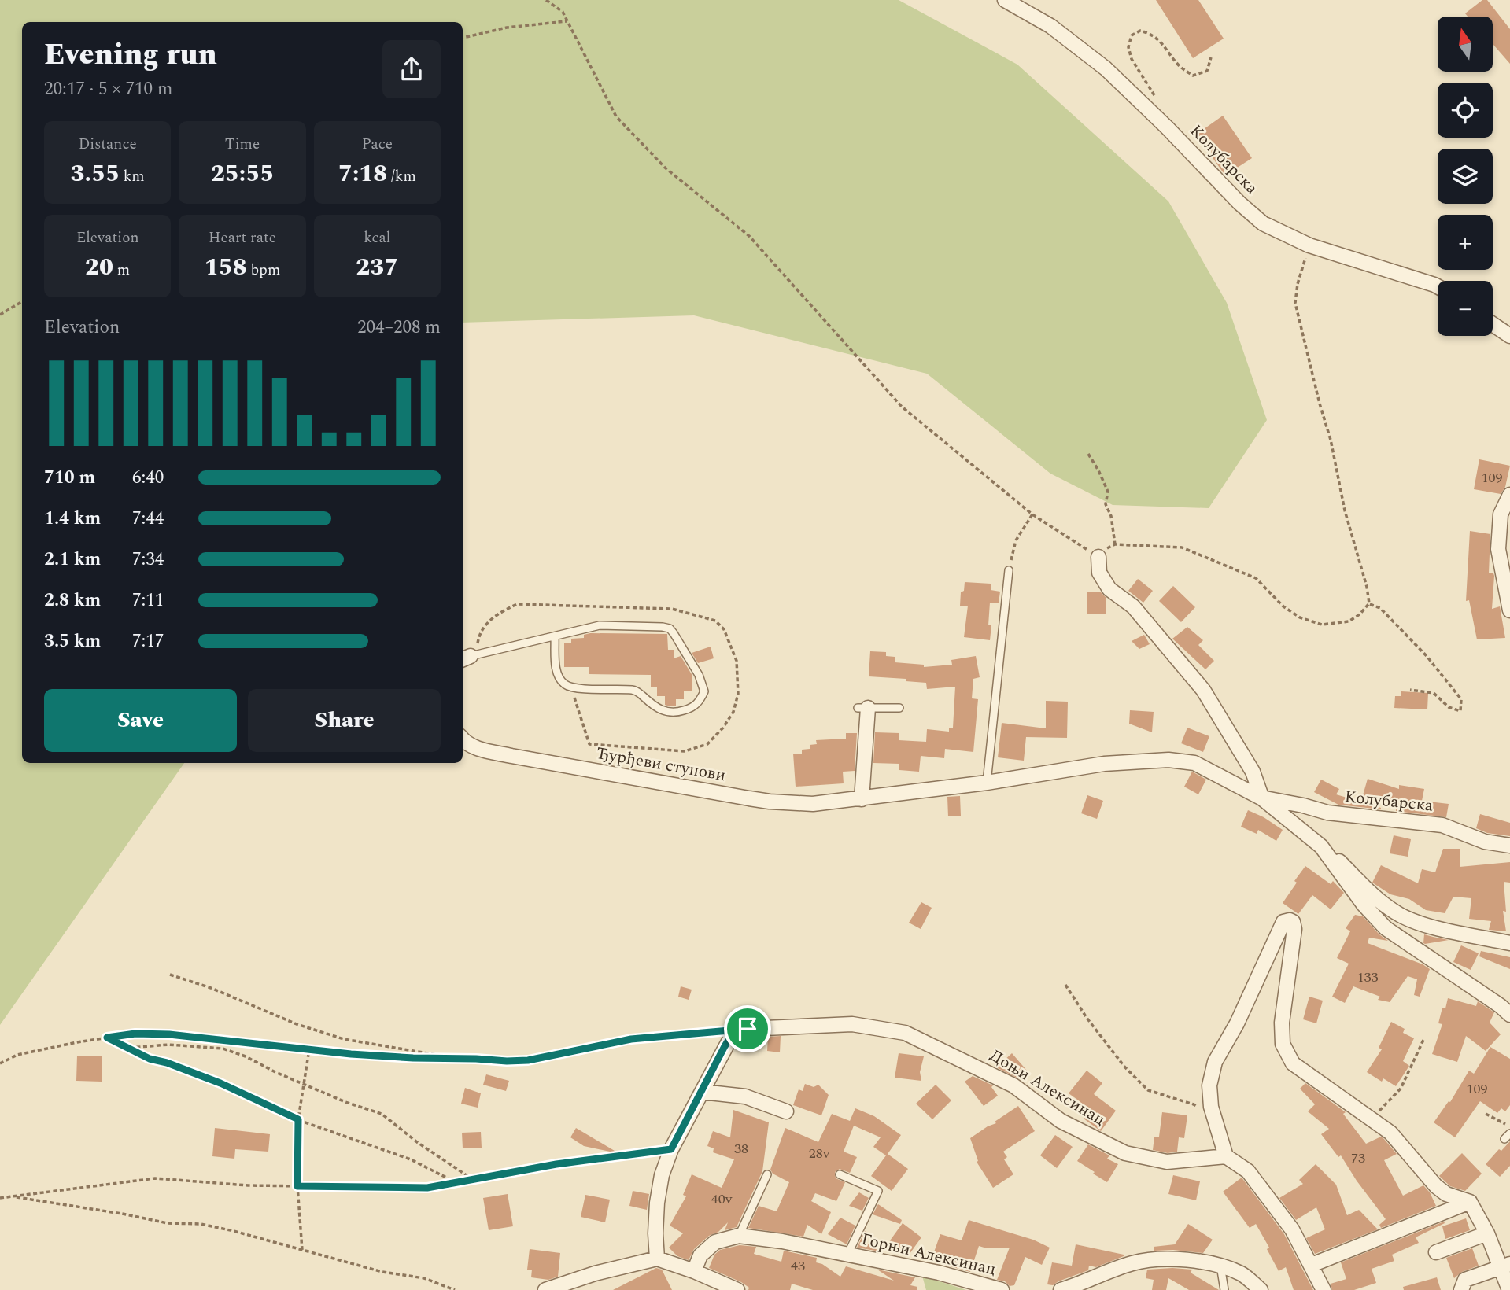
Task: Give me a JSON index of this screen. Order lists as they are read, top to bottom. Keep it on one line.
{"streets":{"street":["Колубарска","Ђурђеви ступови","Доњи Алексинац","Горњи Алексинац"]},"crossings":[["Колубарска","Ђурђеви ступови"]],"house_numbers":["109","133","109","38","28v","73","40v","43"],"north":"top","page":{"map_buttons":["+","−"],"heading":["Evening run","20:17 · 5 × 710 m"],"stats":[["Distance","3.55 km"],["Time","25:55"],["Pace","7:18 /km"],["Elevation","20 m"],["Heart rate","158 bpm"],["kcal","237"]],"chart":["Elevation","204–208 m"],"list":[{"name":"710 m","note":"6:40"},{"name":"1.4 km","note":"7:44"},{"name":"2.1 km","note":"7:34"},{"name":"2.8 km","note":"7:11"},{"name":"3.5 km","note":"7:17"}],"buttons":["Save","Share"]}}
